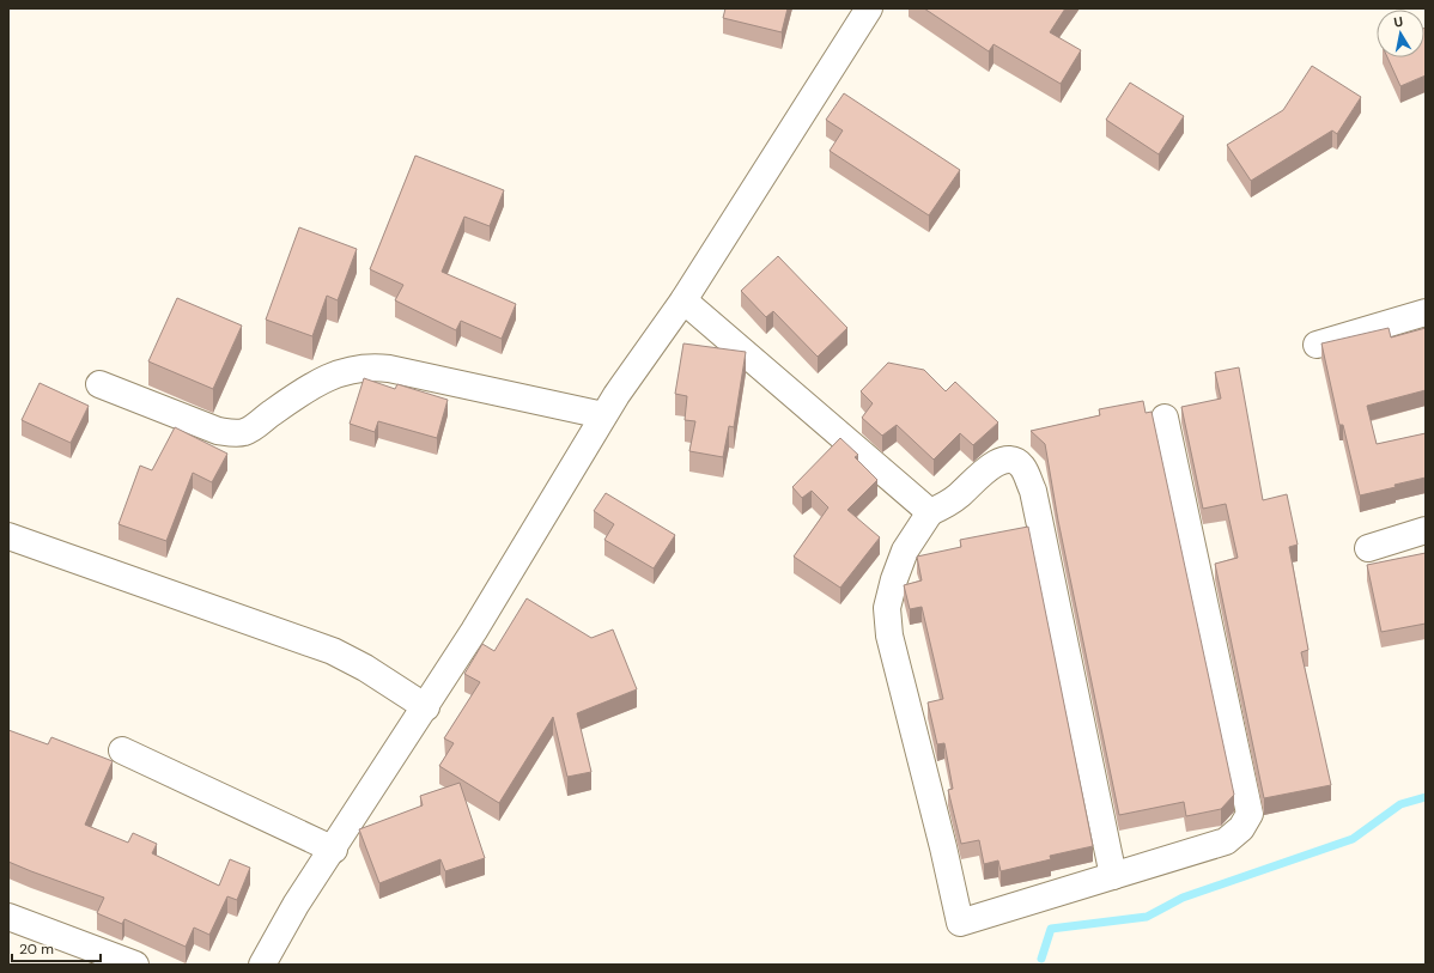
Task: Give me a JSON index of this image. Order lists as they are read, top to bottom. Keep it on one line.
{"scale_bar":"20 m","north":"top"}
